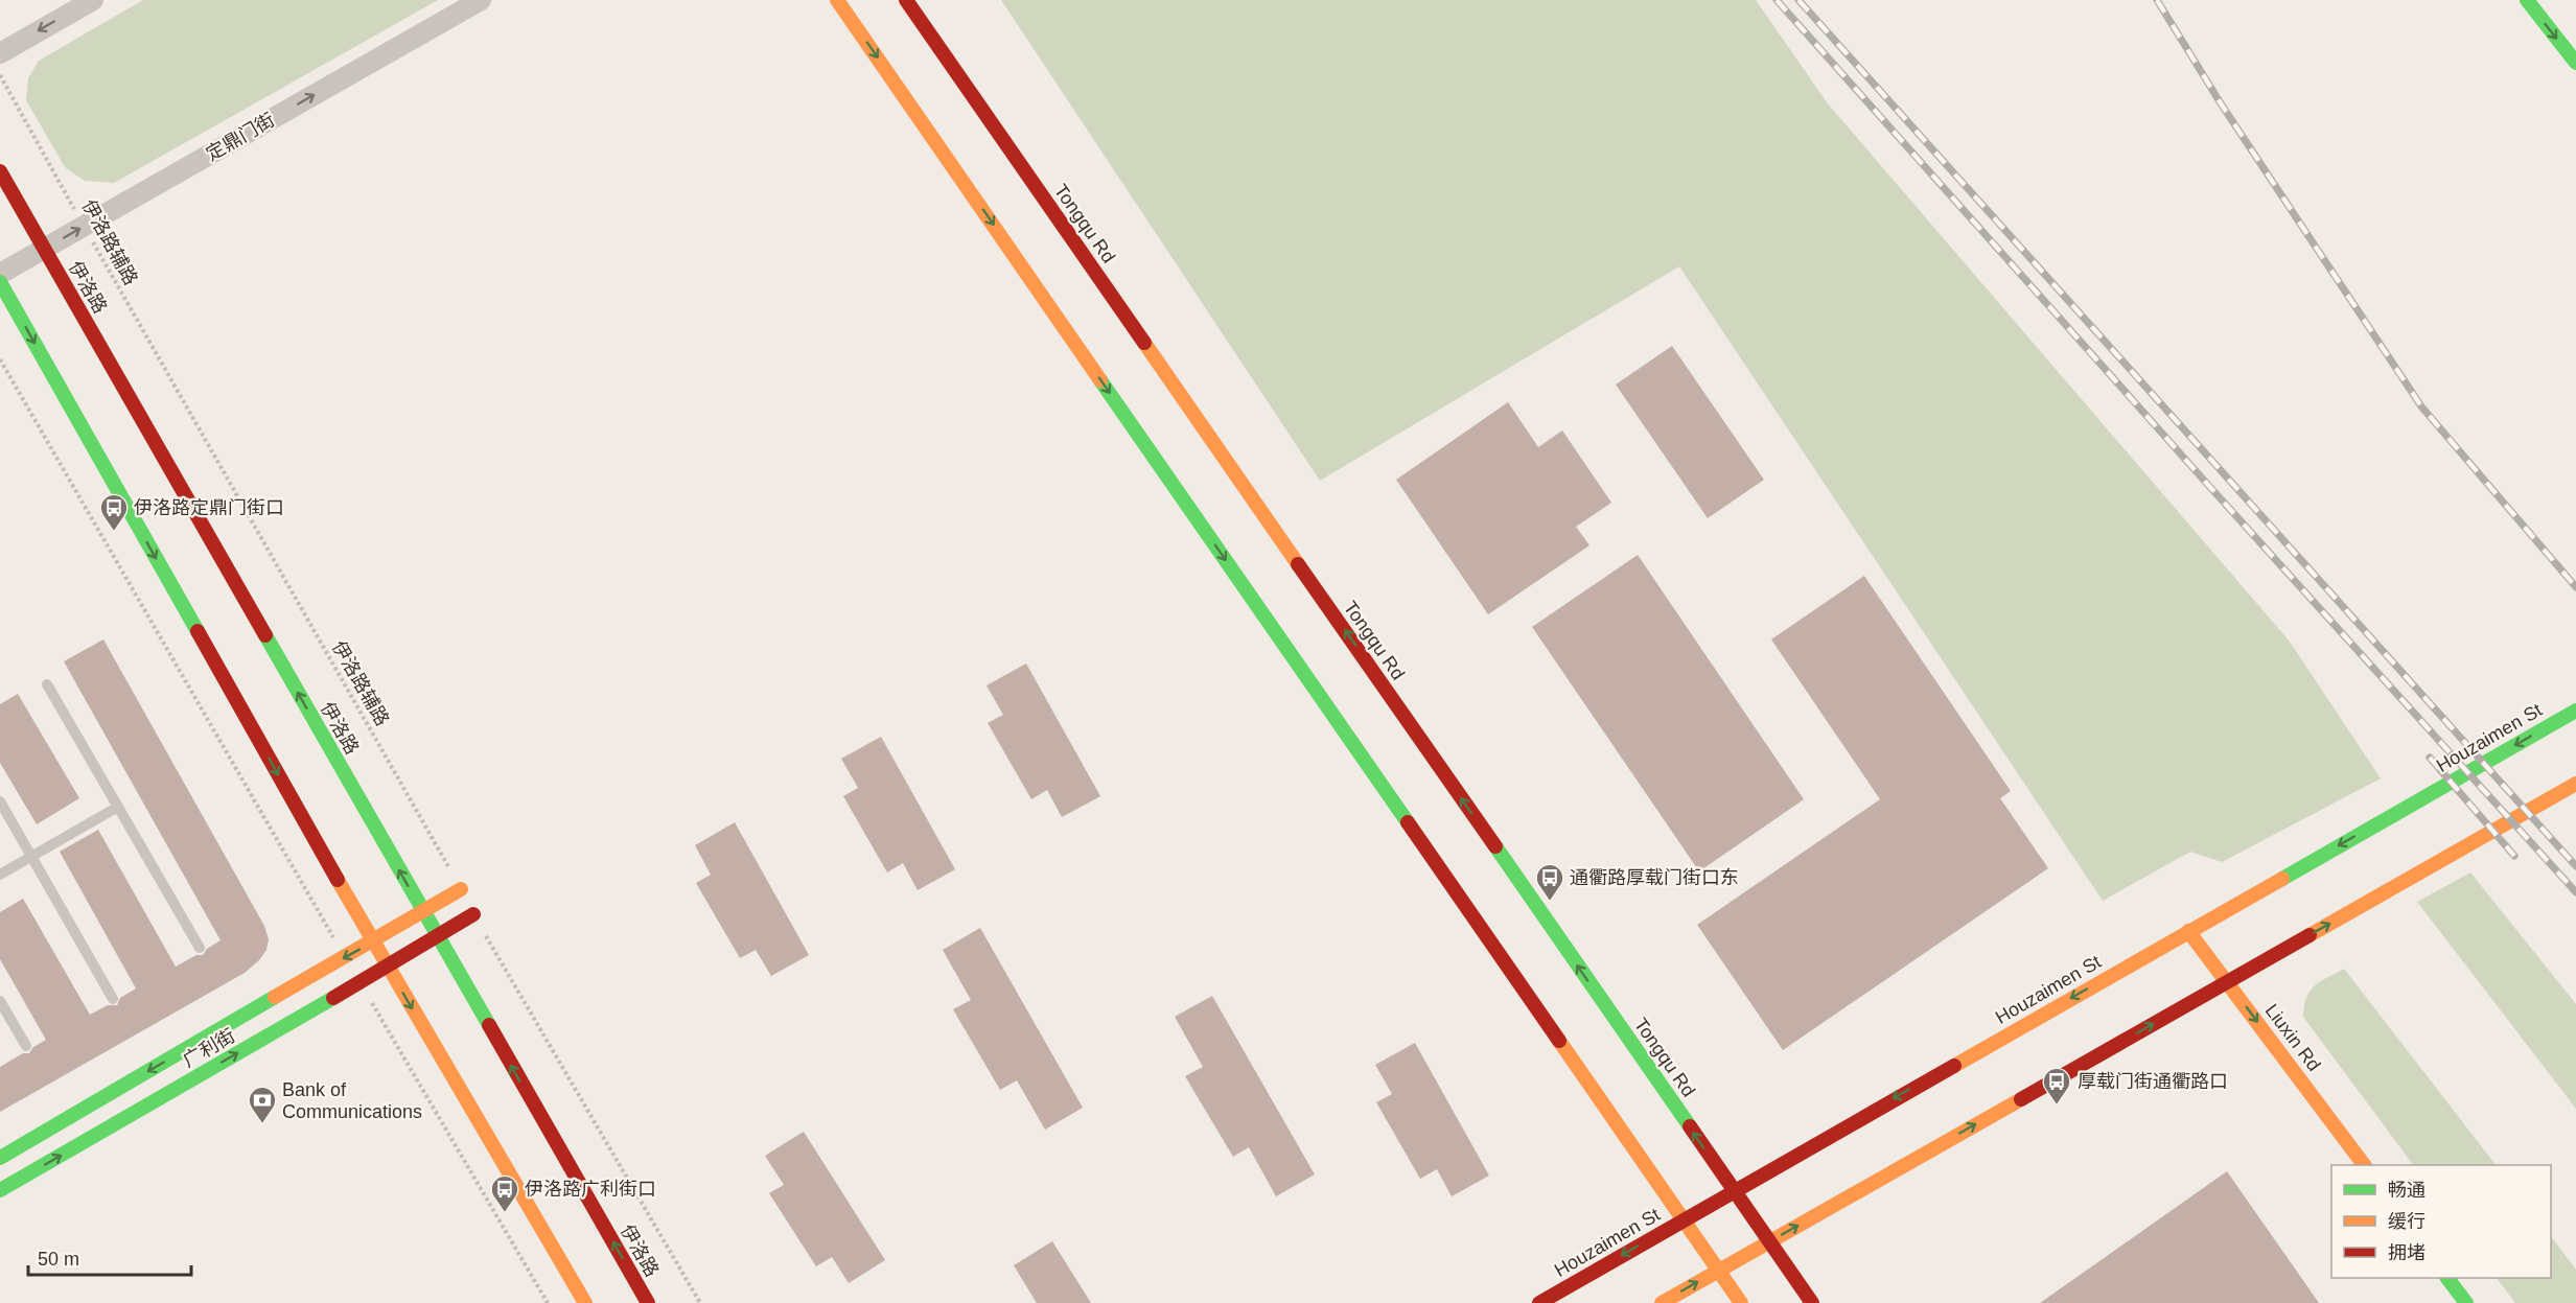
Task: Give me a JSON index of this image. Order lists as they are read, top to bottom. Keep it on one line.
{"streets":{"main road":["Tongqu Rd","伊洛路","Houzaimen St","Liuxin Rd","广利街"],"street":["定鼎门街"],"path":["伊洛路辅路"]},"crossings":[["定鼎门街","伊洛路辅路"],["定鼎门街","伊洛路"],["Tongqu Rd","Houzaimen St"],["伊洛路辅路","广利街"],["伊洛路","广利街"],["Houzaimen St","Liuxin Rd"]],"one_way":["定鼎门街","Liuxin Rd"],"places":{"bus stop":["伊洛路定鼎门街口","通衢路厚载门街口东","厚载门街通衢路口","伊洛路广利街口"],"bank":["Bank of Communications"]},"legend":["畅通","缓行","拥堵"],"scale_bar":"50 m"}
